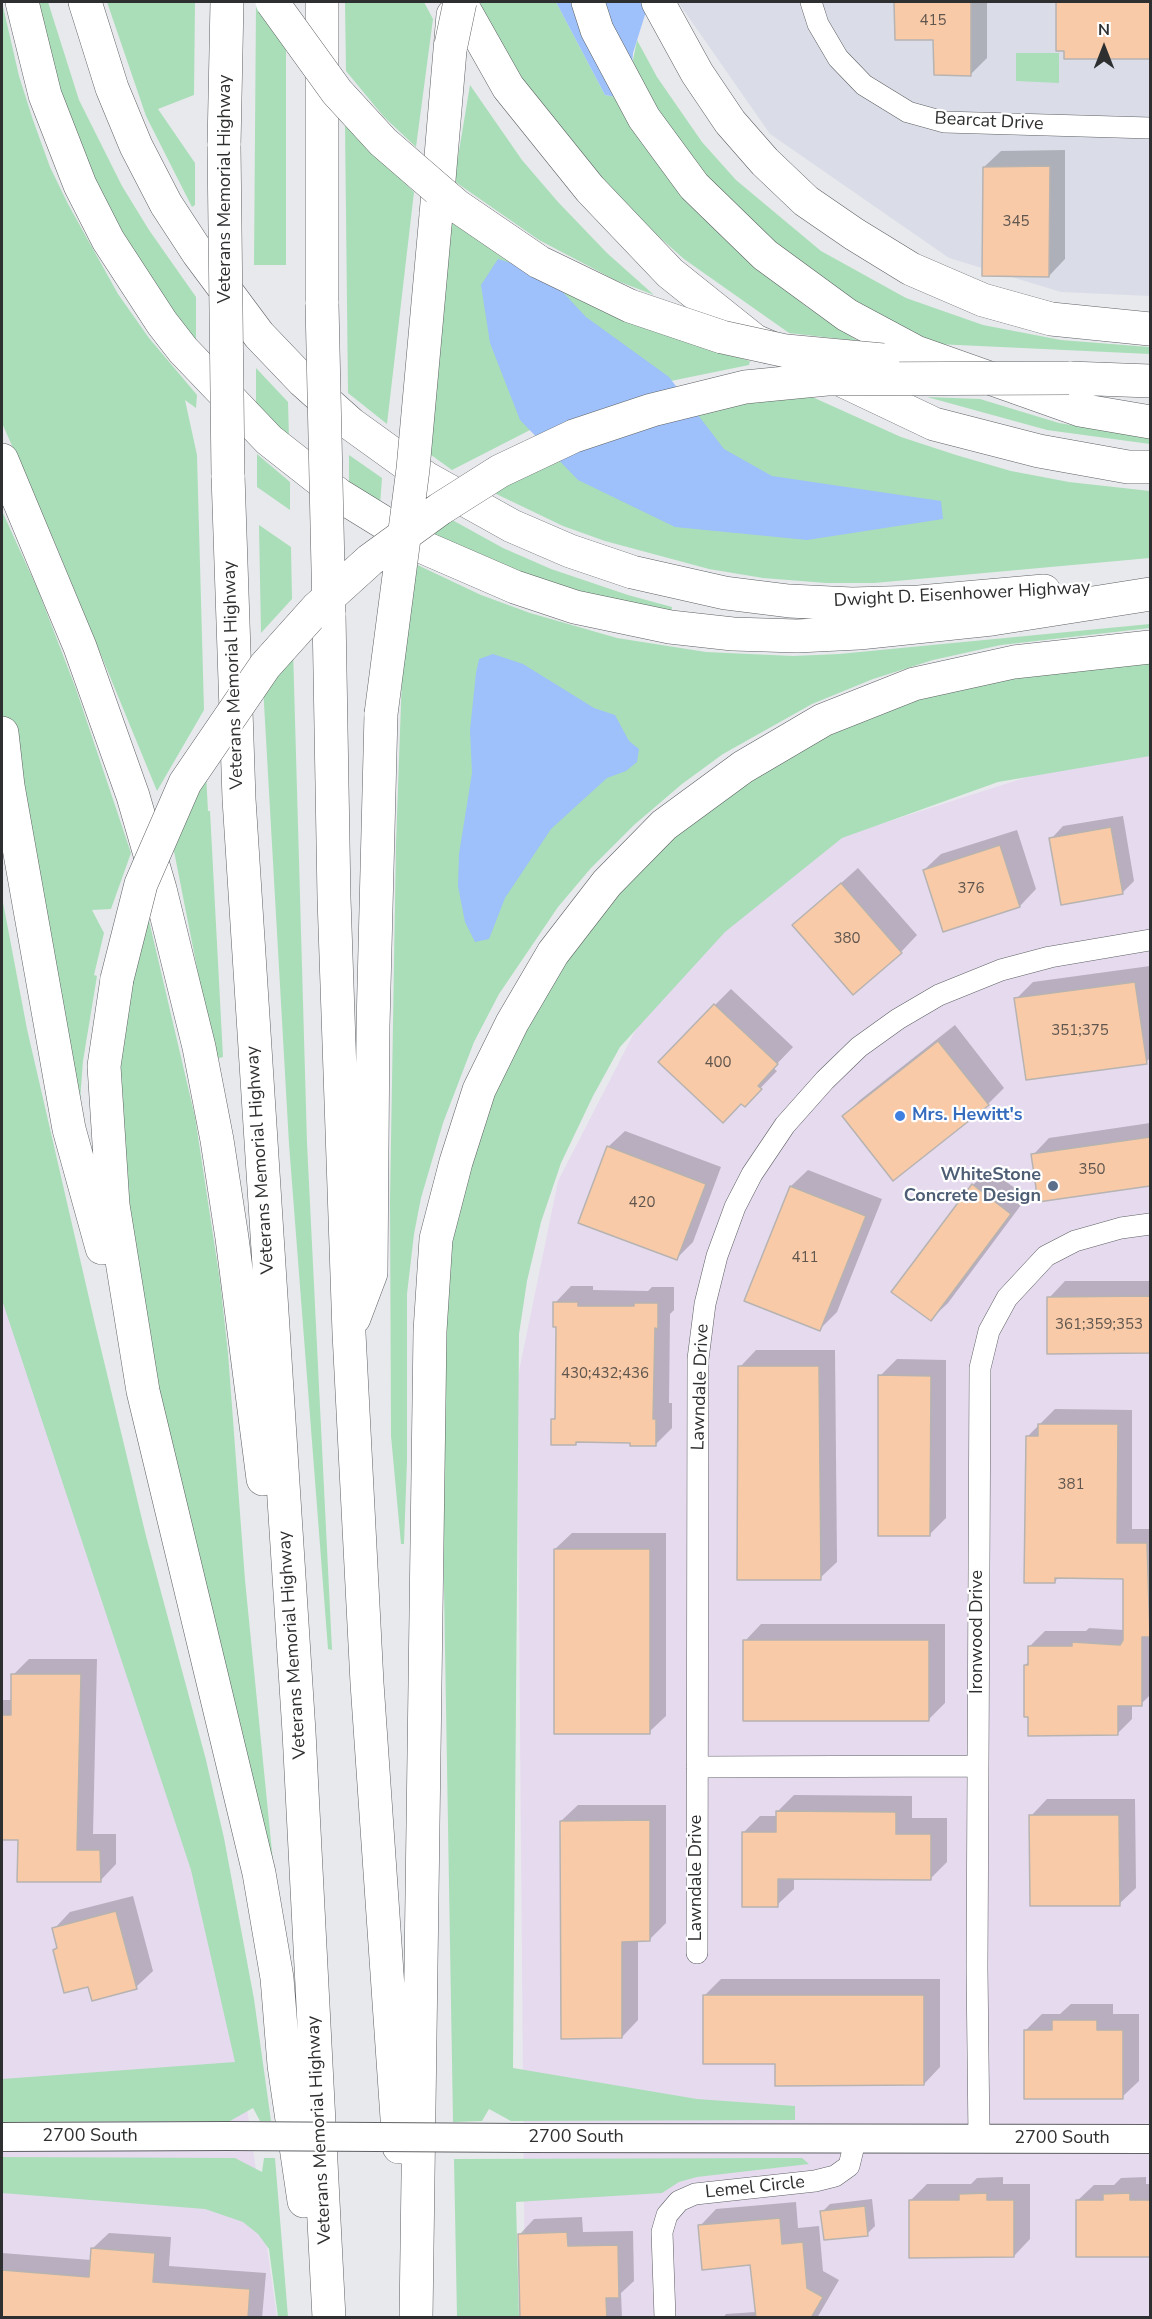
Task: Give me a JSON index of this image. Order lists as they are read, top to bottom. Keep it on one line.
{"streets":{"highway":["Veterans Memorial Highway","Dwight D. Eisenhower Highway"],"street":["Bearcat Drive","Lawndale Drive","Ironwood Drive","2700 South","Lemel Circle"]},"crossings":[["Ironwood Drive","2700 South"],["2700 South","Lemel Circle"]],"places":["Mrs. Hewitt's","WhiteStone Concrete Design"],"house_numbers":["415","345","376","380","351;375","400","350","420","411","361;359;353","430;432;436","381"],"north":"top"}
